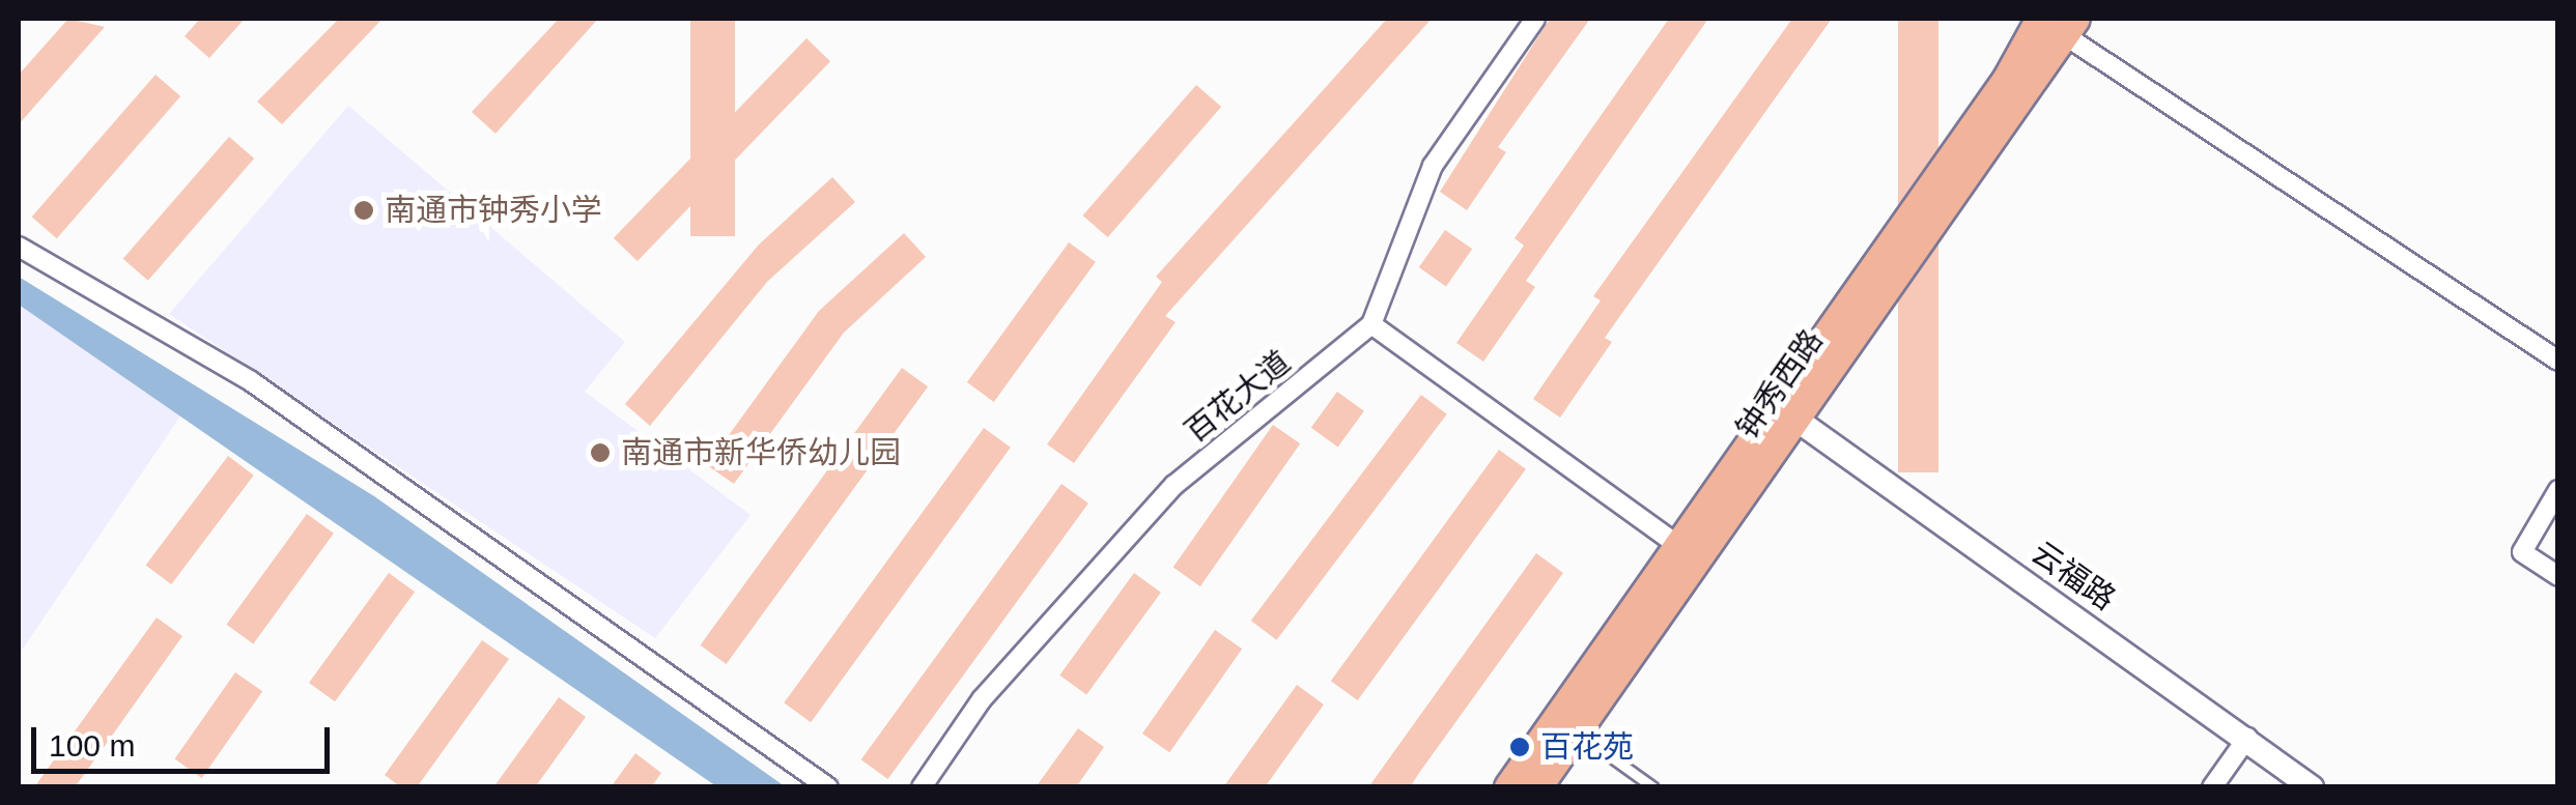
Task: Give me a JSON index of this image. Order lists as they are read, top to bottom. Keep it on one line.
{"streets":{"main road":["钟秀西路"],"street":["百花大道","云福路"]},"crossings":[["钟秀西路","云福路"]],"places":["南通市钟秀小学","南通市新华侨幼儿园","百花苑"],"scale_bar":"100 m"}
